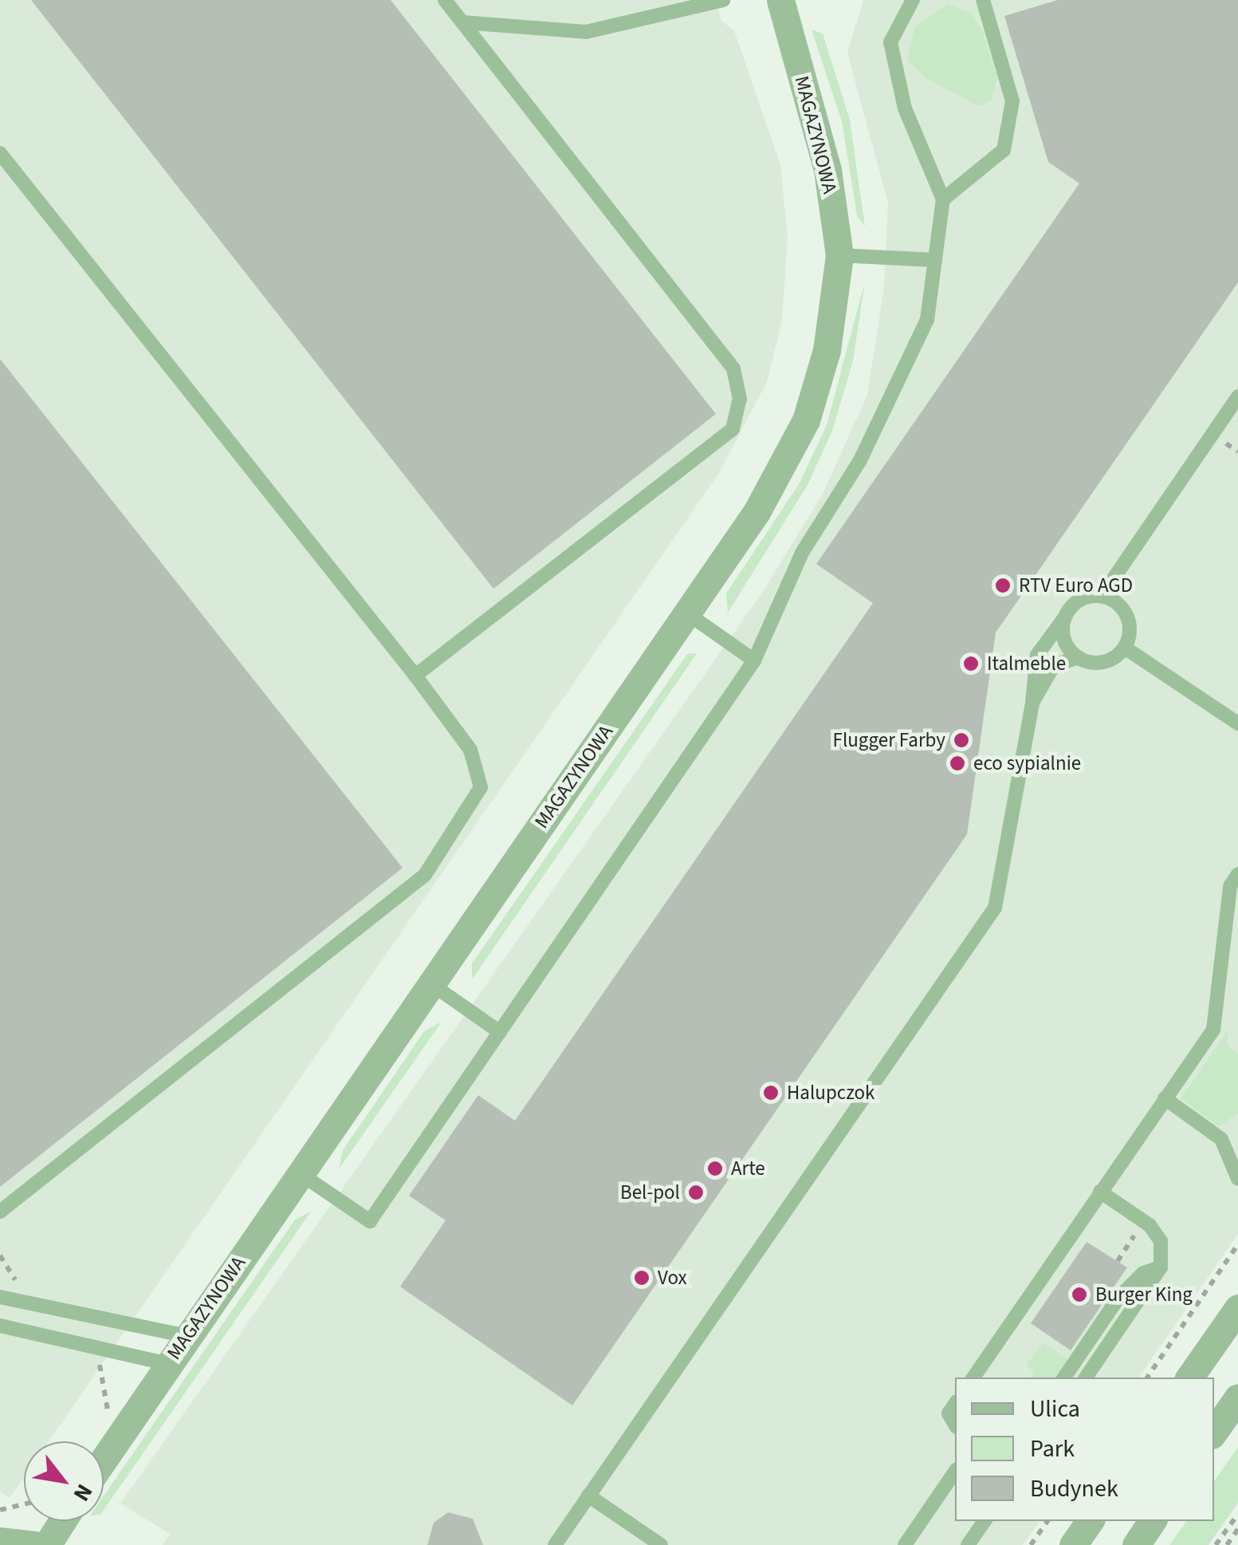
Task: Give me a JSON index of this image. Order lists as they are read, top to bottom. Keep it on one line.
{"streets":{"street":["MAGAZYNOWA"]},"places":["RTV Euro AGD","Italmeble","Flugger Farby","eco sypialnie","Halupczok","Arte","Bel-pol","Vox","Burger King"],"legend":["Ulica","Park","Budynek"],"north":"bottom right"}
